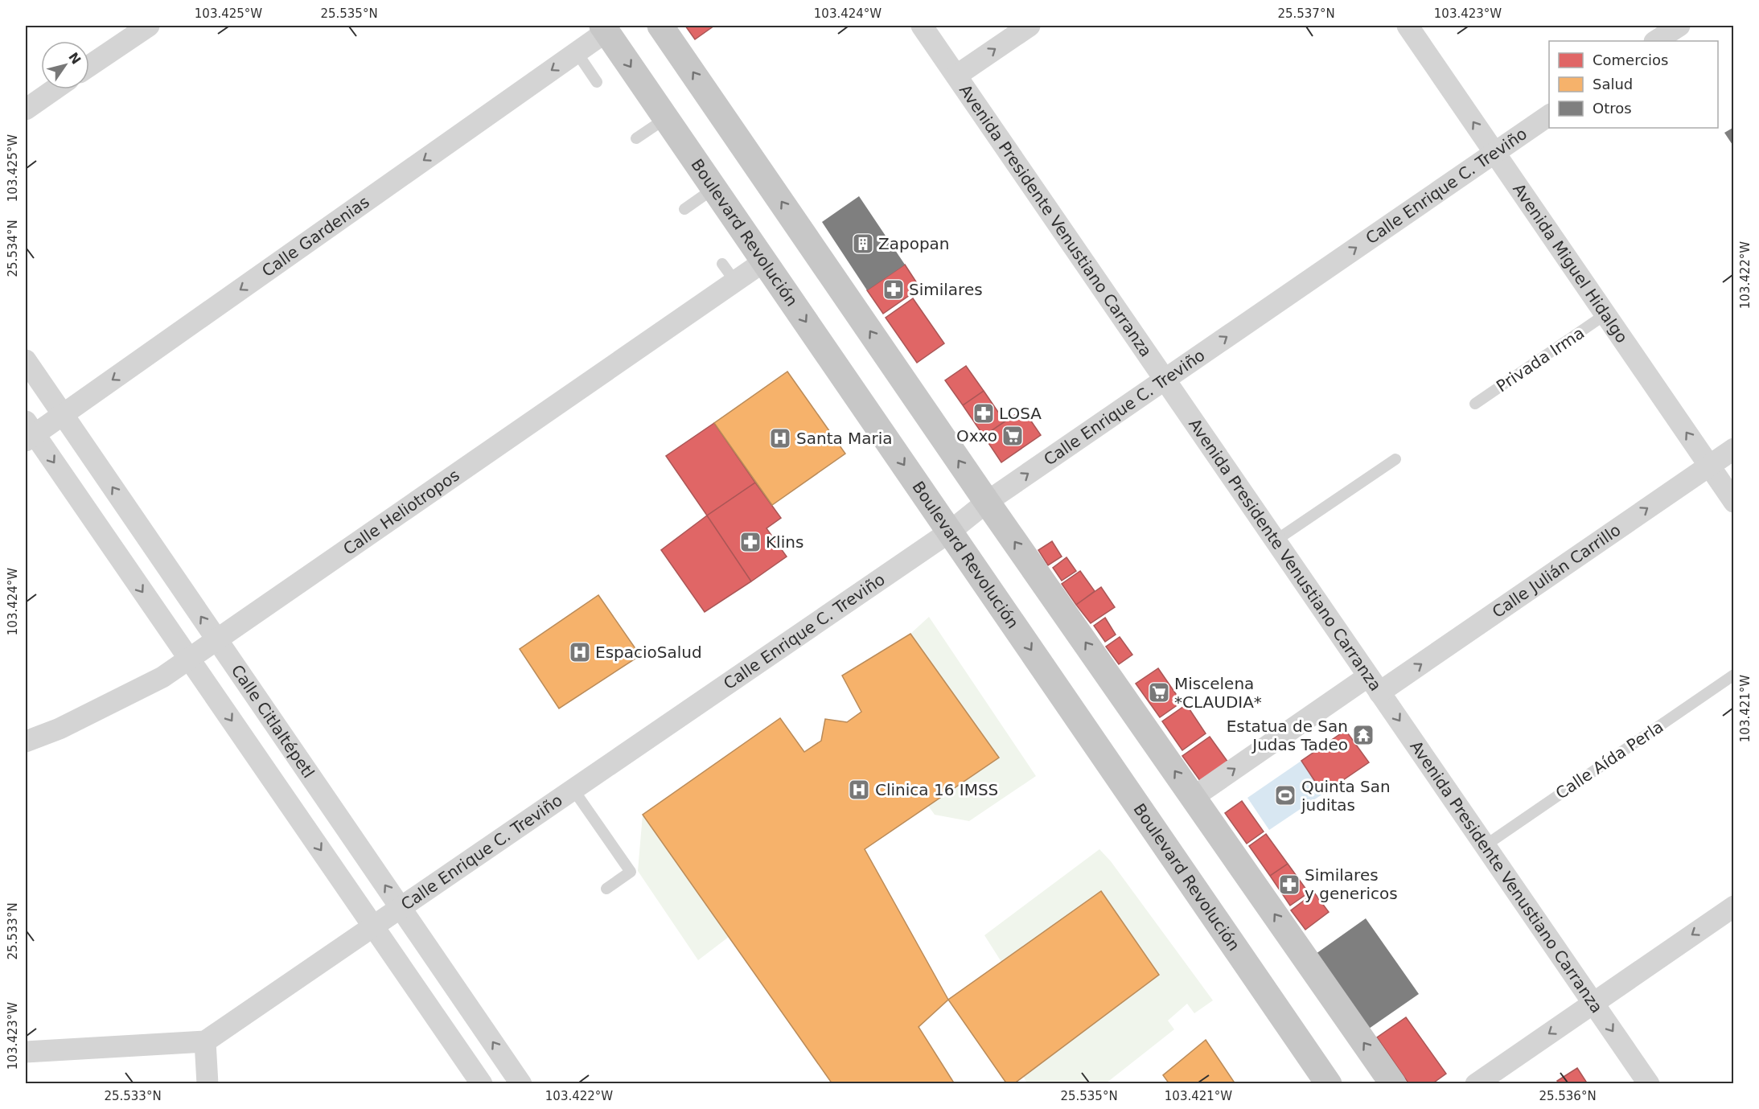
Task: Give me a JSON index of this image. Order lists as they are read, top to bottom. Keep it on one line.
{"streets":{"main road":["Boulevard Revolución"],"street":["Calle Enrique C. Treviño","Avenida Presidente Venustiano Carranza","Calle Gardenias","Avenida Miguel Hidalgo","Calle Heliotropos","Calle Julián Carrillo","Calle Citlaltépetl"],"lane":["Privada Irma","Calle Aída Perla"]},"crossings":[["Calle Enrique C. Treviño","Avenida Presidente Venustiano Carranza"],["Calle Enrique C. Treviño","Boulevard Revolución"],["Calle Enrique C. Treviño","Avenida Miguel Hidalgo"],["Calle Enrique C. Treviño","Calle Citlaltépetl"],["Avenida Presidente Venustiano Carranza","Calle Julián Carrillo"],["Avenida Presidente Venustiano Carranza","Calle Aída Perla"],["Boulevard Revolución","Calle Gardenias"],["Boulevard Revolución","Calle Heliotropos"],["Calle Gardenias","Calle Citlaltépetl"],["Avenida Miguel Hidalgo","Privada Irma"],["Avenida Miguel Hidalgo","Calle Julián Carrillo"],["Calle Heliotropos","Calle Citlaltépetl"]],"one_way":["Calle Enrique C. Treviño","Calle Gardenias","Avenida Miguel Hidalgo","Calle Julián Carrillo"],"places":{"building":["Zapopan"],"pharmacy":["Similares","LOSA","Klins","Similares y genericos"],"supermarket":["Oxxo","Miscelena *CLAUDIA*"],"hospital":["Santa Maria","EspacioSalud","Clinica 16 IMSS"],"temple":["Estatua de San Judas Tadeo"],"sports":["Quinta San juditas"]},"legend":["Comercios","Salud","Otros"],"north":"top right","coordinates":["103.425°W","25.535°N","103.424°W","25.537°N","103.423°W","25.534°N","103.422°W","103.421°W","25.533°N","25.536°N"]}
